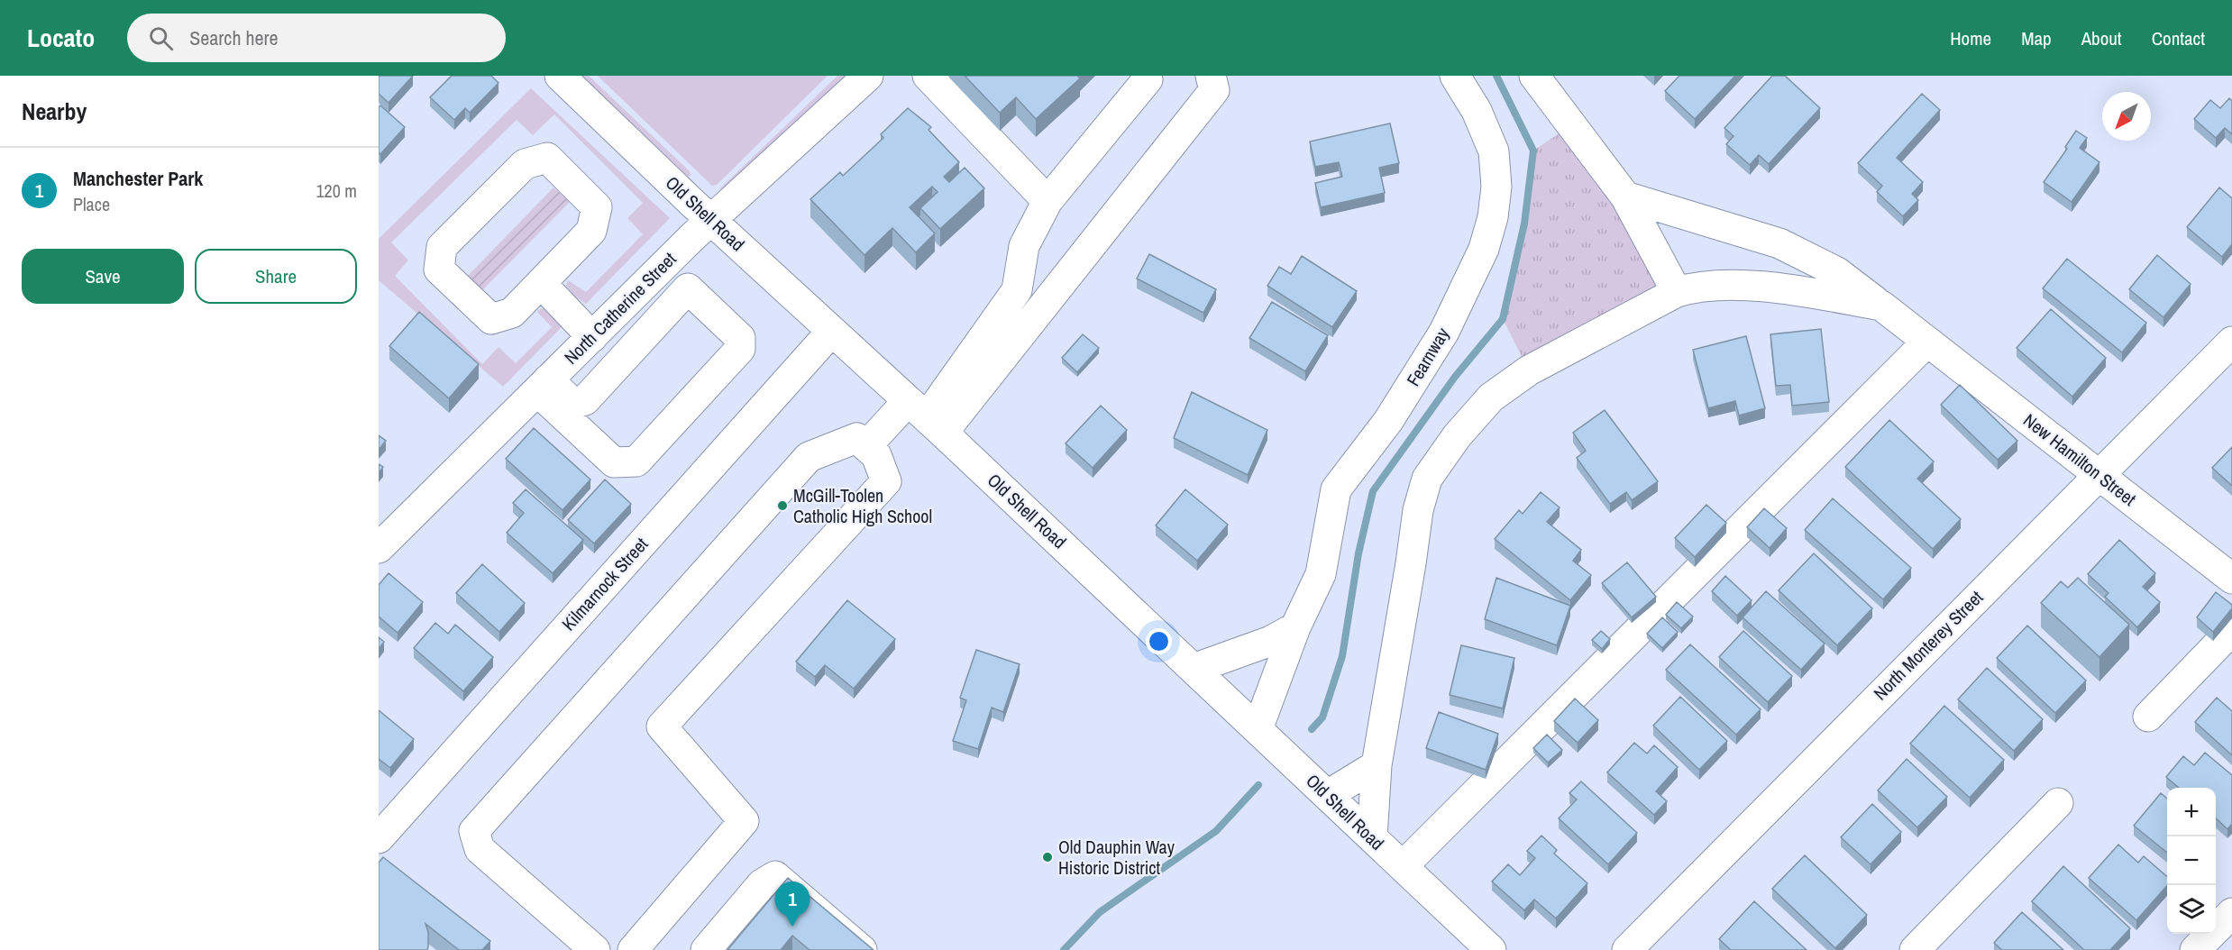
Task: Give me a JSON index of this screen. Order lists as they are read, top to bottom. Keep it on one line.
{"streets":{"street":["Old Shell Road","North Catherine Street","Fearnway","New Hamilton Street","Kilmarnock Street","North Monterey Street"]},"crossings":[["Old Shell Road","North Catherine Street"],["Old Shell Road","Fearnway"],["Old Shell Road","Kilmarnock Street"],["New Hamilton Street","North Monterey Street"]],"places":["McGill-Toolen Catholic High School","Old Dauphin Way Historic District"],"north":"bottom left","page":{"header":"Locato","search":"Search here","nav":["Home","Map","About","Contact"],"heading":"Nearby","list":[{"mark":"1","name":"Manchester Park","note":"Place","value":"120 m"}],"buttons":["Save","Share"],"map_buttons":["+","−"],"pins":"1"}}
